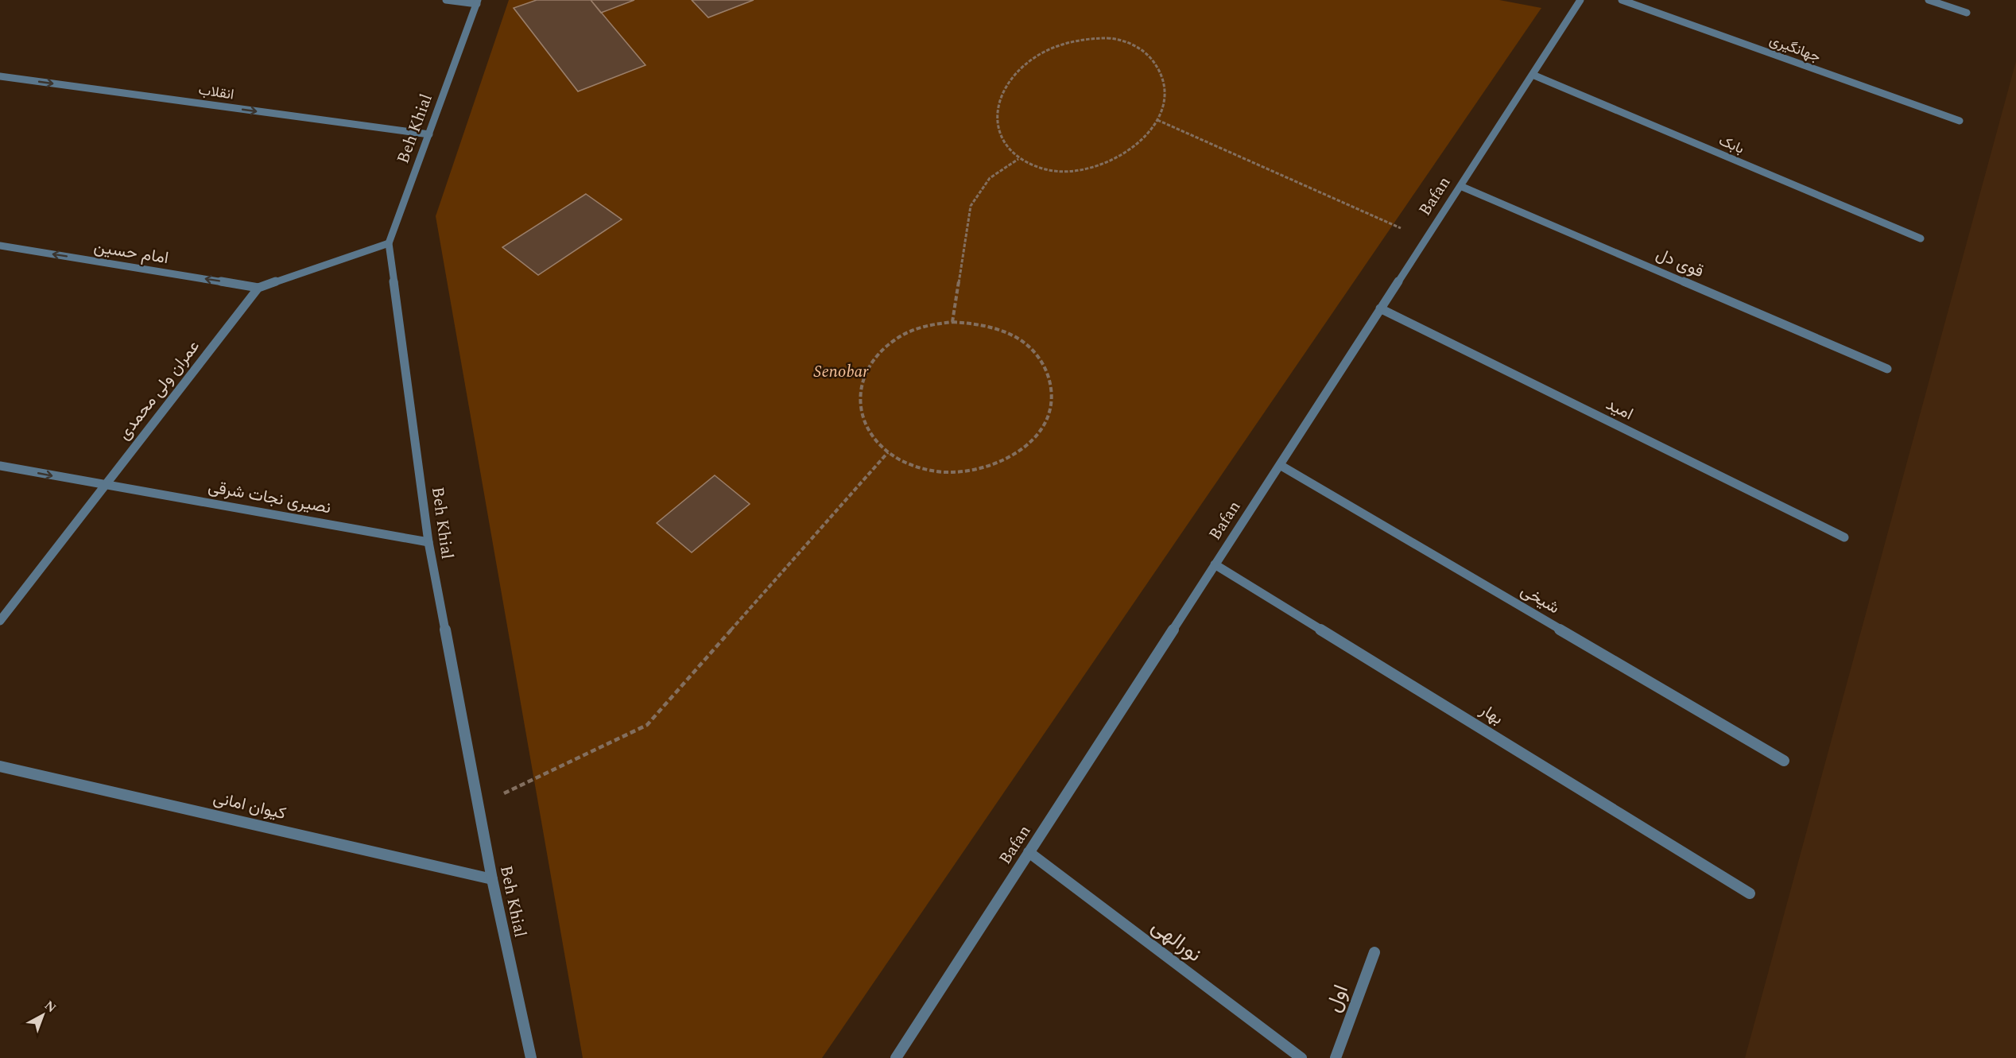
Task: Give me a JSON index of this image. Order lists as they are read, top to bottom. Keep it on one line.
{"streets":{"street":["جهانگیری","انقلاب","Beh Khial","بابک","Bafan","امام حسین","قوی دل","عمران ولی محمدی","امید","نصیری نجات شرقی","شیخی","بهار","کیوان امانی","نورالهی","اول"]},"crossings":[["انقلاب","Beh Khial"],["Beh Khial","نصیری نجات شرقی"],["Beh Khial","کیوان امانی"],["بابک","Bafan"],["Bafan","قوی دل"],["Bafan","امید"],["Bafan","شیخی"],["Bafan","بهار"],["Bafan","نورالهی"],["امام حسین","عمران ولی محمدی"],["عمران ولی محمدی","نصیری نجات شرقی"]],"one_way":["انقلاب","امام حسین"],"parks":["Senobar"],"north":"top right"}
